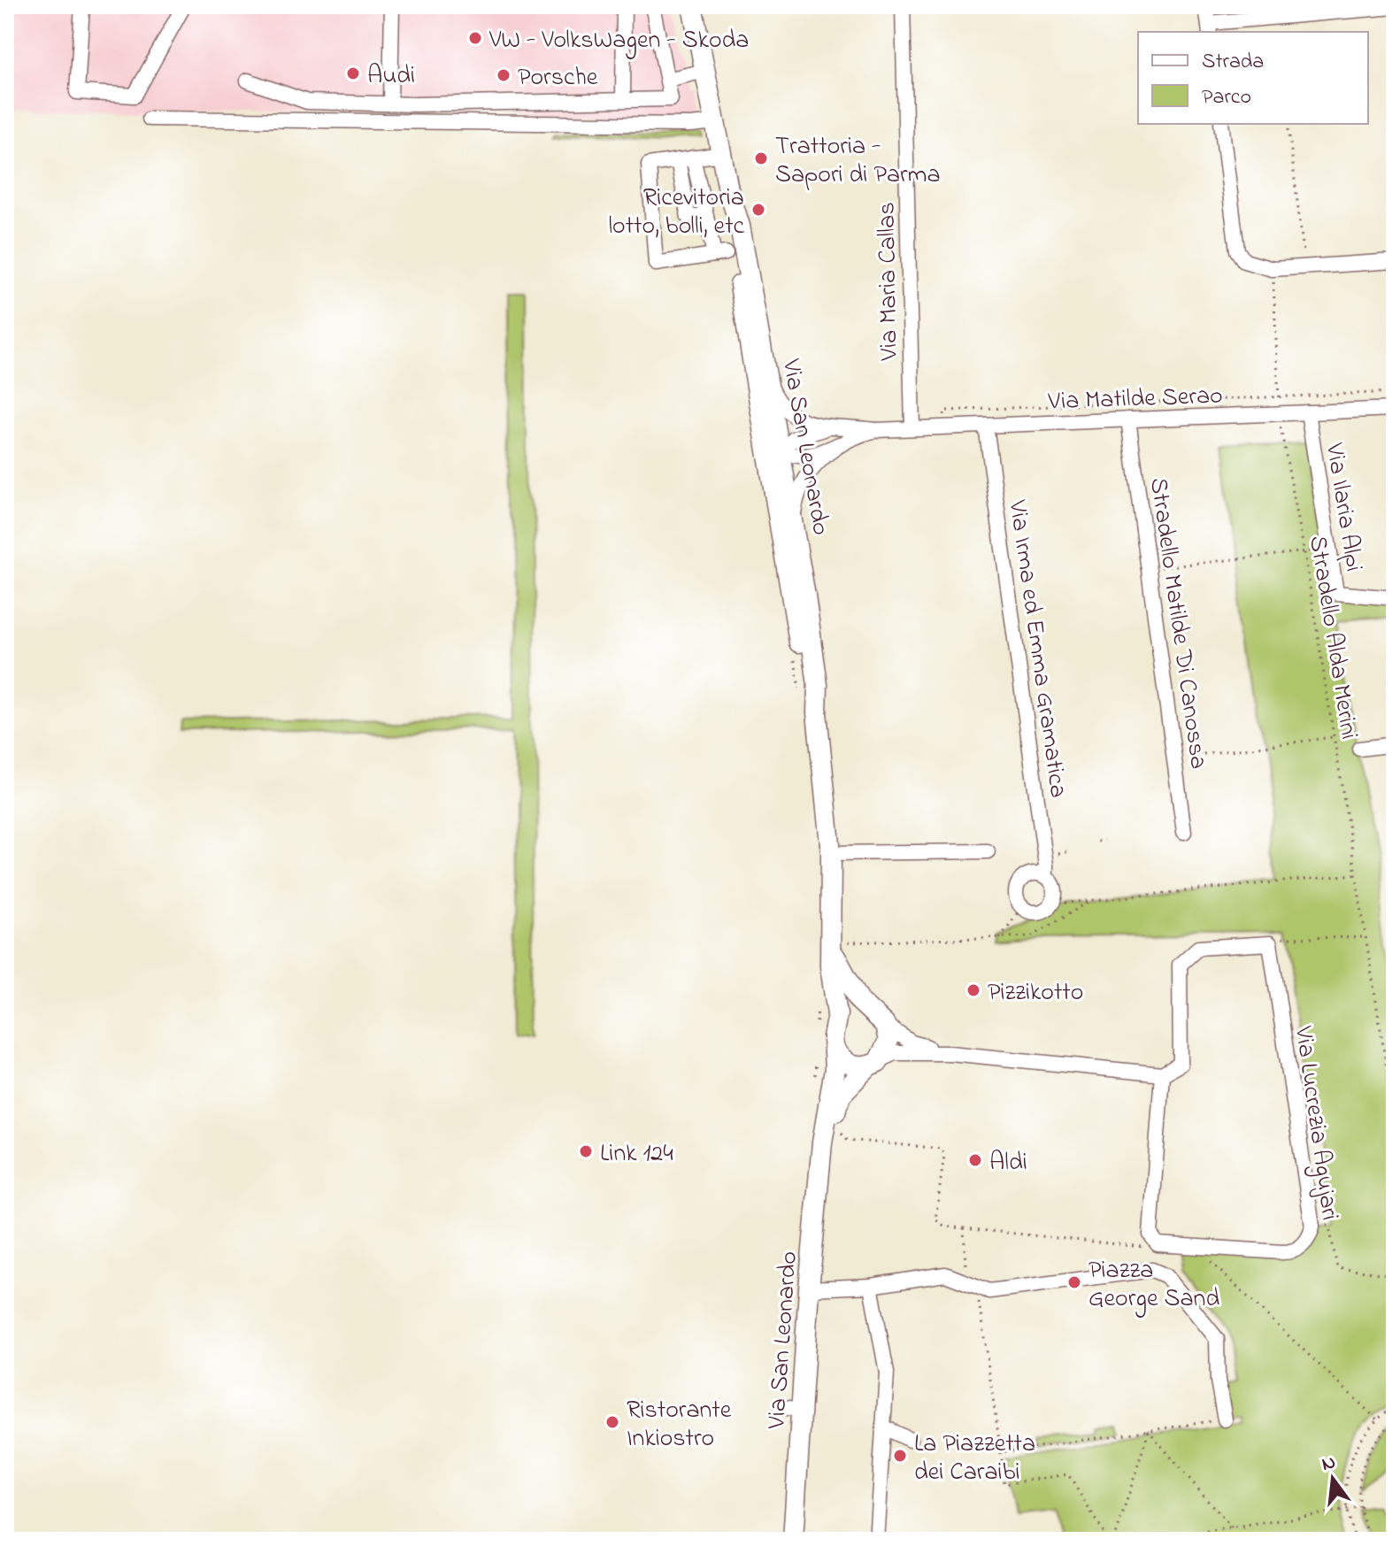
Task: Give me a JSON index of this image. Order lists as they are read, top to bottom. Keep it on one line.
{"streets":{"main road":["Via San Leonardo"],"street":["Via Maria Callas","Via Matilde Serao","Via Ilaria Alpi","Stradello Matilde Di Canossa","Via Irma ed Emma Gramatica","Via Lucrezia Agujari"],"path":["Stradello Alda Merini"]},"crossings":[["Via Maria Callas","Via Matilde Serao"],["Via Matilde Serao","Via San Leonardo"],["Via Matilde Serao","Via Ilaria Alpi"],["Via Matilde Serao","Stradello Matilde Di Canossa"],["Via Matilde Serao","Stradello Alda Merini"],["Via Matilde Serao","Via Irma ed Emma Gramatica"]],"places":["VW - VolksWagen - Skoda","Audi","Porsche","Trattoria - Sapori di Parma","Ricevitoria lotto, bolli, etc","Pizzikotto","Link 124","Aldi","Piazza George Sand","Ristorante Inkiostro","La Piazzetta dei Caraibi"],"legend":["Strada","Parco"],"north":"top"}
